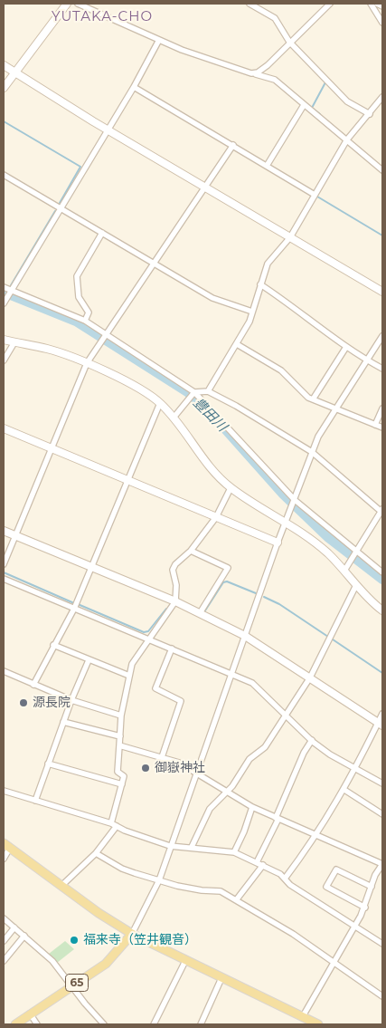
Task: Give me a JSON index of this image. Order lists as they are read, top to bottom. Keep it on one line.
{"streets":{"main road":["65"]},"districts":["YUTAKA-CHO"],"water":["豊田川"],"places":["源長院","御嶽神社","福来寺（笠井観音）"]}
